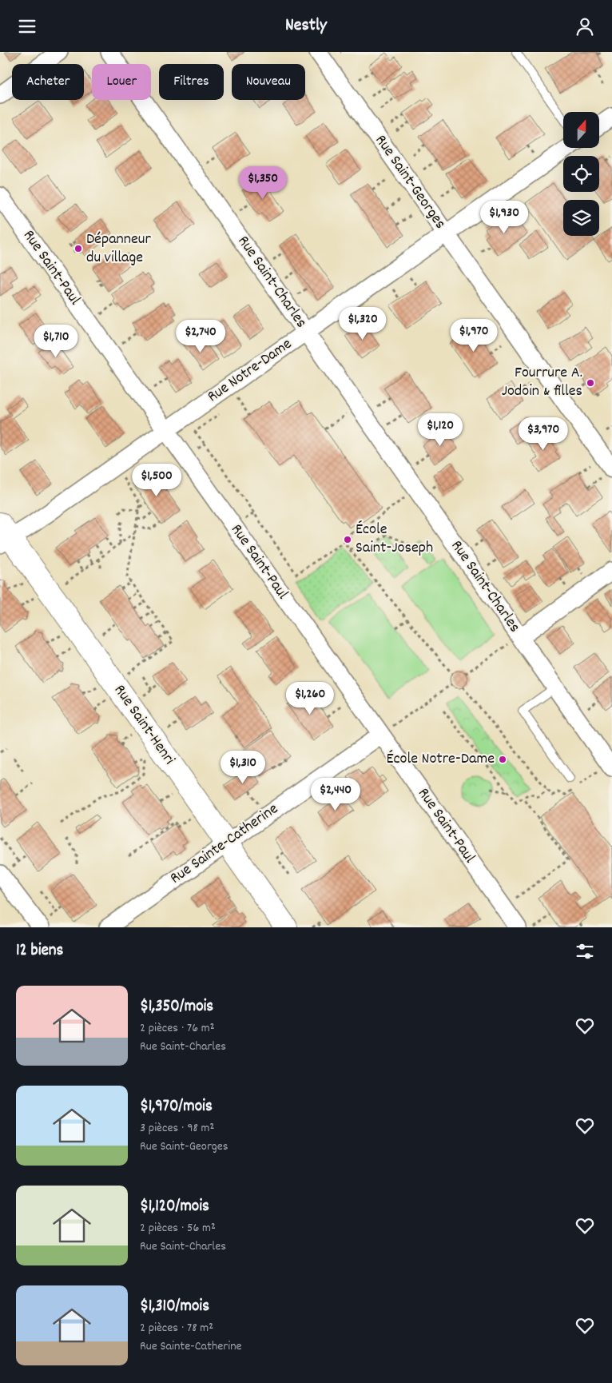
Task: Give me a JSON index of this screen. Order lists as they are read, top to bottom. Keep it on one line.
{"streets":{"street":["Rue Saint-Georges","Rue Saint-Paul","Rue Saint-Charles","Rue Notre-Dame","Rue Saint-Henri","Rue Sainte-Catherine"]},"crossings":[["Rue Saint-Georges","Rue Notre-Dame"],["Rue Saint-Paul","Rue Notre-Dame"],["Rue Saint-Paul","Rue Sainte-Catherine"],["Rue Saint-Charles","Rue Notre-Dame"],["Rue Notre-Dame","Rue Saint-Henri"],["Rue Saint-Henri","Rue Sainte-Catherine"]],"places":["Dépanneur du village","Fourrure A. Jodoin & filles","École Saint-Joseph","École Notre-Dame"],"north":"top","page":{"header":"Nestly","chip":["Acheter","Louer","Filtres","Nouveau"],"price":["$1,350","$1,930","$1,320","$1,970","$2,740","$1,710","$1,120","$3,970","$1,500","$1,260","$1,310","$2,440"],"heading":"12 biens","list":[{"name":"$1,350/mois","note":"2 pièces · 76 m² · Rue Saint-Charles"},{"name":"$1,970/mois","note":"3 pièces · 98 m² · Rue Saint-Georges"},{"name":"$1,120/mois","note":"2 pièces · 56 m² · Rue Saint-Charles"},{"name":"$1,310/mois","note":"2 pièces · 78 m² · Rue Sainte-Catherine"}]}}
